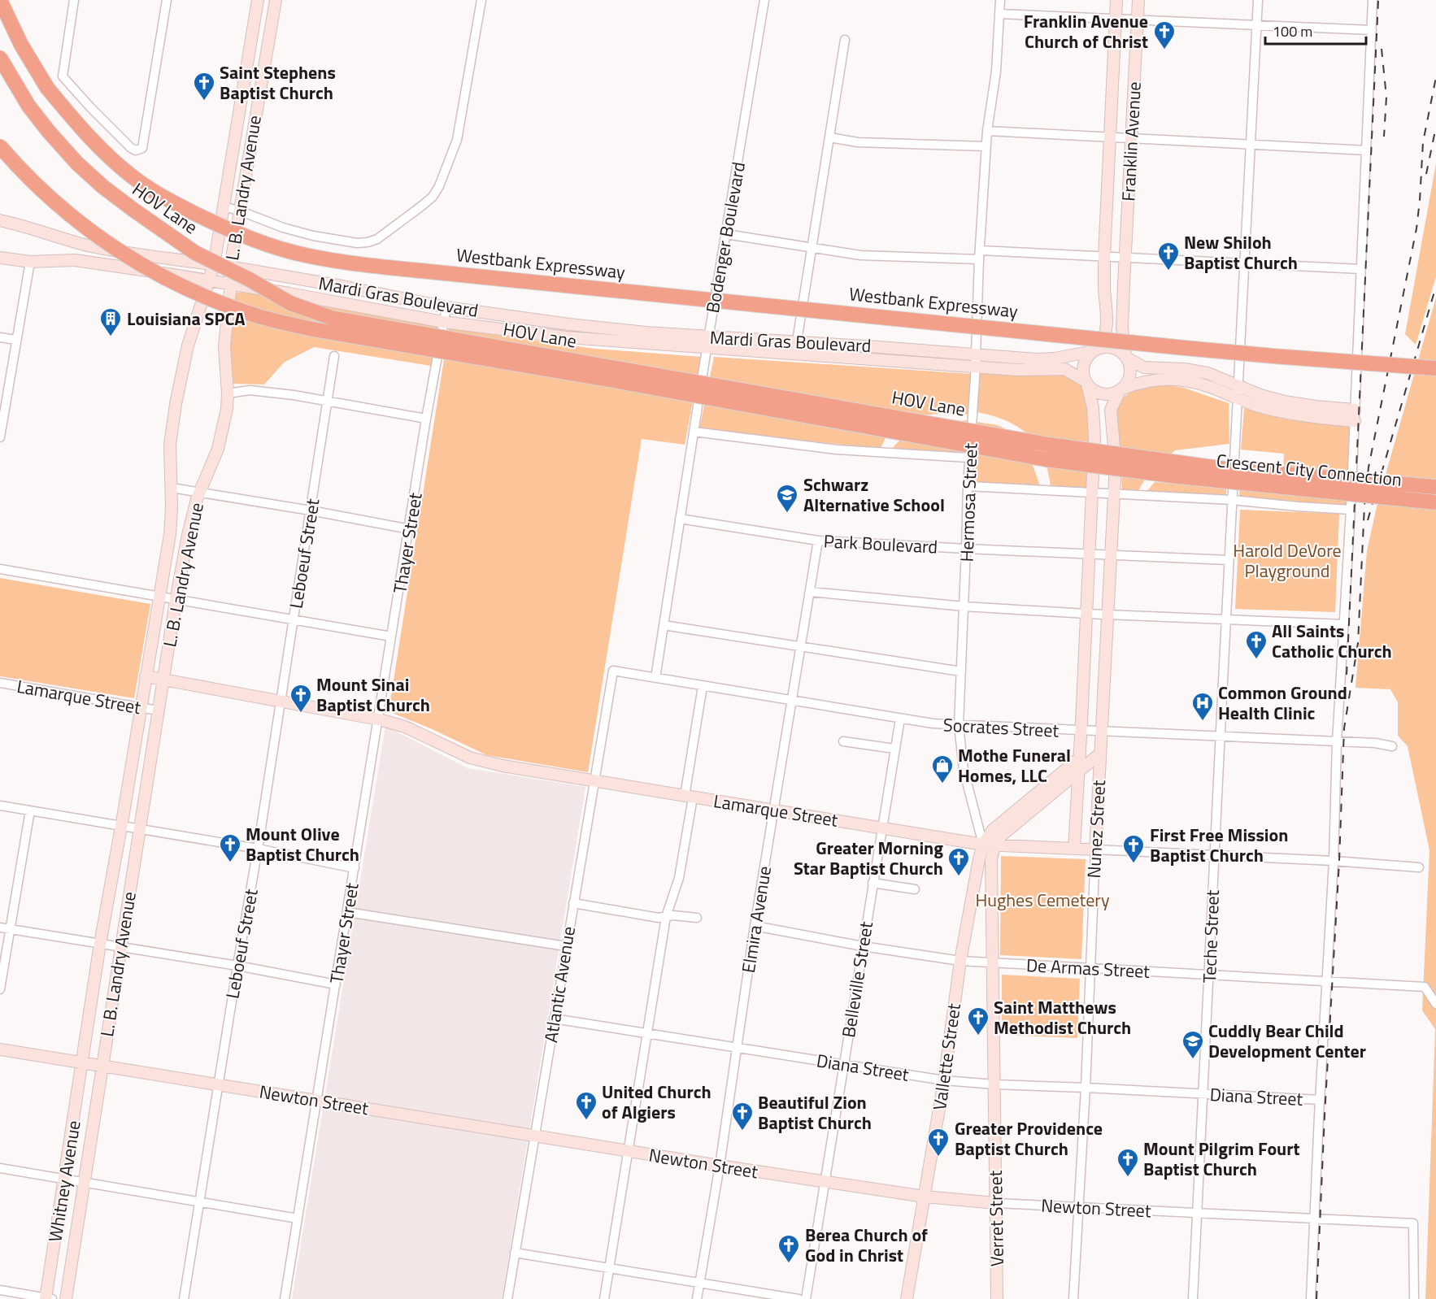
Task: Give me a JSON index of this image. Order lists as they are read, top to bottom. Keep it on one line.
{"streets":{"highway":["HOV Lane","Westbank Expressway","Crescent City Connection"],"street":["Franklin Avenue","L. B. Landry Avenue","Bodenger Boulevard","Mardi Gras Boulevard","Hermosa Street","Thayer Street","Park Boulevard","Leboeuf Street","Lamarque Street","Socrates Street","Nunez Street","Elmira Avenue","Teche Street","De Armas Street","Belleville Street","Atlantic Avenue","Vallette Street","Diana Street","Newton Street","Whitney Avenue","Verret Street"]},"crossings":[["Franklin Avenue","Mardi Gras Boulevard"],["Franklin Avenue","Nunez Street"],["L. B. Landry Avenue","Mardi Gras Boulevard"],["L. B. Landry Avenue","Lamarque Street"],["L. B. Landry Avenue","Newton Street"],["L. B. Landry Avenue","Whitney Avenue"],["Bodenger Boulevard","Mardi Gras Boulevard"],["Bodenger Boulevard","Park Boulevard"],["Bodenger Boulevard","Socrates Street"],["Mardi Gras Boulevard","Hermosa Street"],["Mardi Gras Boulevard","Thayer Street"],["Mardi Gras Boulevard","Nunez Street"],["Hermosa Street","Park Boulevard"],["Hermosa Street","Lamarque Street"],["Hermosa Street","Socrates Street"],["Hermosa Street","Vallette Street"],["Hermosa Street","Verret Street"],["Thayer Street","Lamarque Street"],["Thayer Street","Newton Street"],["Park Boulevard","Nunez Street"],["Park Boulevard","Elmira Avenue"],["Park Boulevard","Teche Street"],["Leboeuf Street","Lamarque Street"],["Leboeuf Street","Newton Street"],["Lamarque Street","Nunez Street"],["Lamarque Street","Elmira Avenue"],["Lamarque Street","Teche Street"],["Lamarque Street","Belleville Street"],["Lamarque Street","Atlantic Avenue"],["Lamarque Street","Vallette Street"],["Lamarque Street","Verret Street"],["Socrates Street","Nunez Street"],["Socrates Street","Elmira Avenue"],["Socrates Street","Teche Street"],["Socrates Street","Belleville Street"],["Socrates Street","Atlantic Avenue"],["Nunez Street","De Armas Street"],["Nunez Street","Diana Street"],["Nunez Street","Newton Street"],["Elmira Avenue","De Armas Street"],["Elmira Avenue","Diana Street"],["Elmira Avenue","Newton Street"],["Teche Street","De Armas Street"],["Teche Street","Diana Street"],["Teche Street","Newton Street"],["De Armas Street","Belleville Street"],["De Armas Street","Vallette Street"],["De Armas Street","Verret Street"],["Belleville Street","Diana Street"],["Belleville Street","Newton Street"],["Atlantic Avenue","Diana Street"],["Atlantic Avenue","Newton Street"],["Vallette Street","Diana Street"],["Vallette Street","Newton Street"],["Vallette Street","Verret Street"],["Diana Street","Verret Street"],["Newton Street","Whitney Avenue"],["Newton Street","Verret Street"]],"parks":["Harold DeVore Playground","Hughes Cemetery"],"places":{"church":["Franklin Avenue Church of Christ","Saint Stephens Baptist Church","New Shiloh Baptist Church","All Saints Catholic Church","Mount Sinai Baptist Church","Mount Olive Baptist Church","First Free Mission Baptist Church","Greater Morning Star Baptist Church","Saint Matthews Methodist Church","United Church of Algiers","Beautiful Zion Baptist Church","Greater Providence Baptist Church","Mount Pilgrim Fourt Baptist Church","Berea Church of God in Christ"],"building":["Louisiana SPCA"],"school or university":["Schwarz Alternative School","Cuddly Bear Child Development Center"],"hospital":["Common Ground Health Clinic"],"shop":["Mothe Funeral Homes, LLC"]},"scale_bar":"100 m"}
